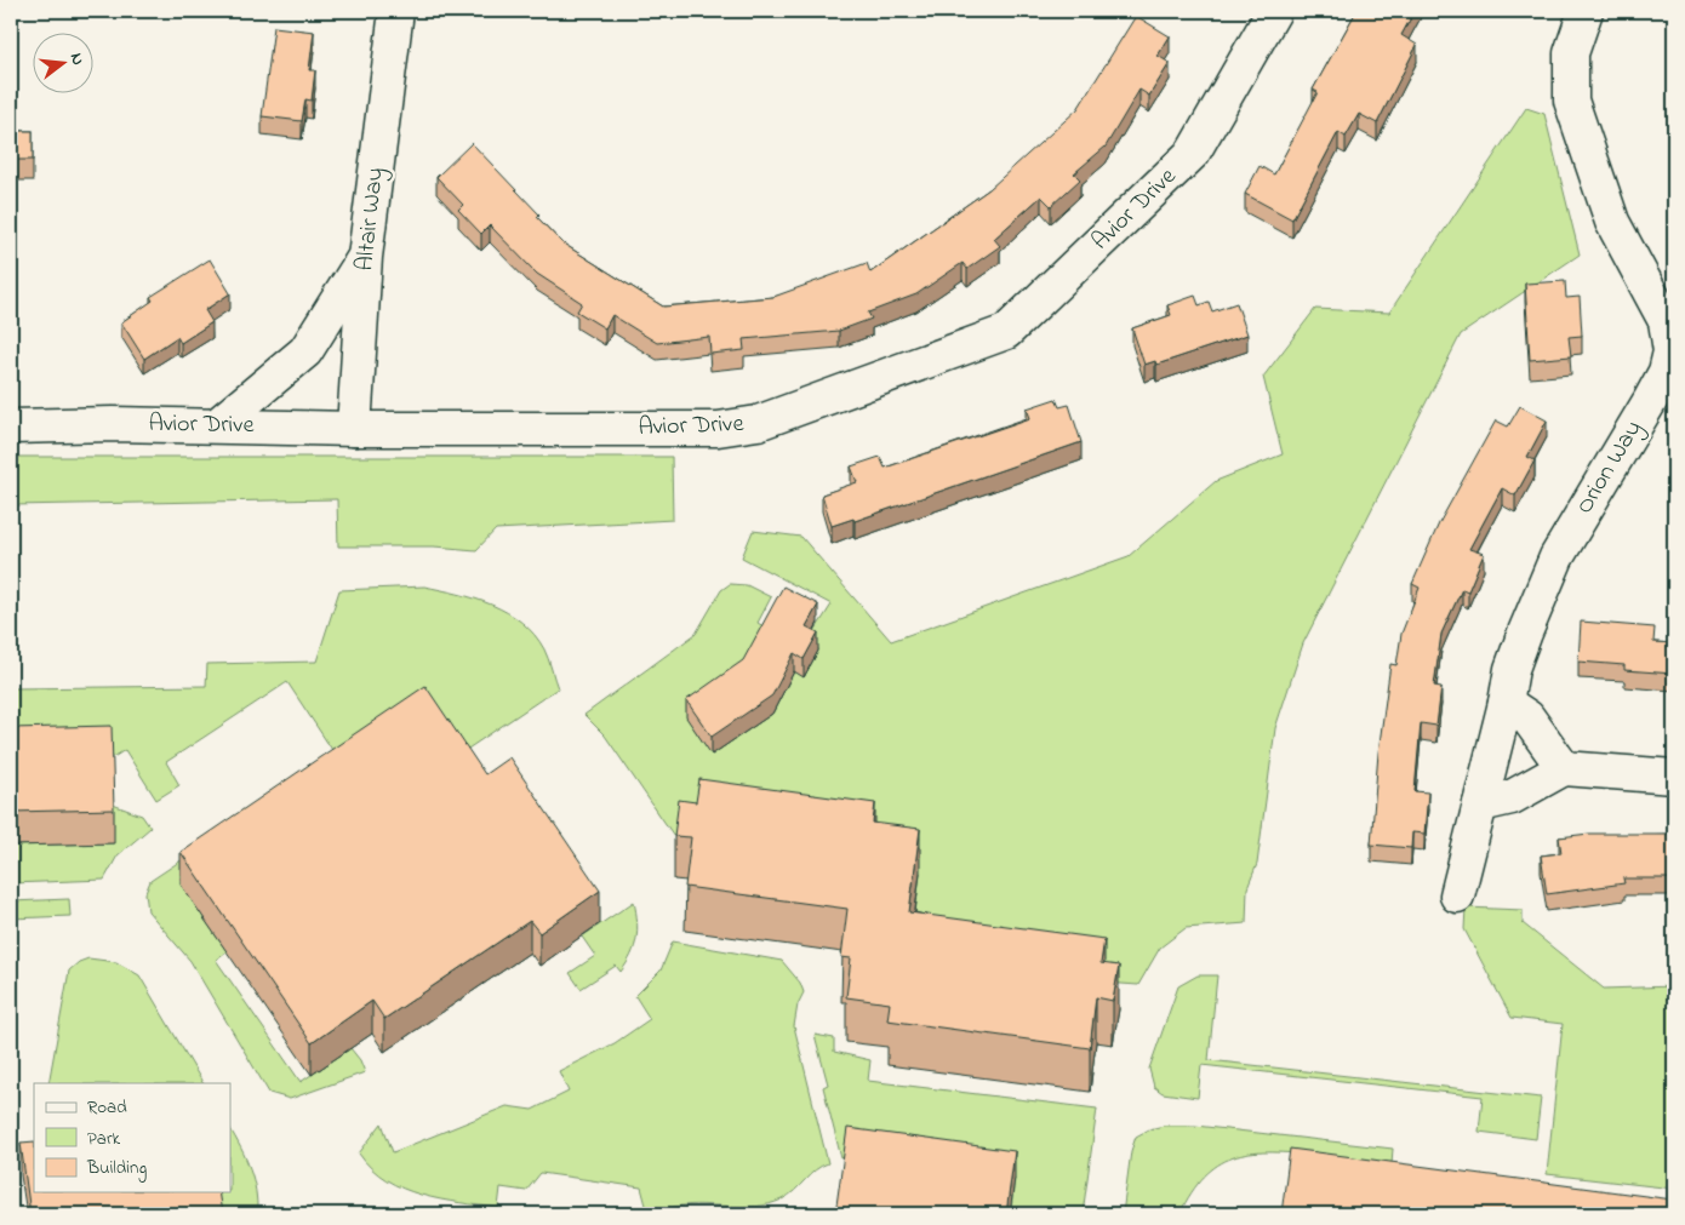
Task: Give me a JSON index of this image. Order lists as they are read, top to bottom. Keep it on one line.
{"streets":{"street":["Avior Drive","Altair Way","Orion Way"]},"crossings":[["Avior Drive","Altair Way"]],"legend":["Road","Park","Building"],"north":"right"}
